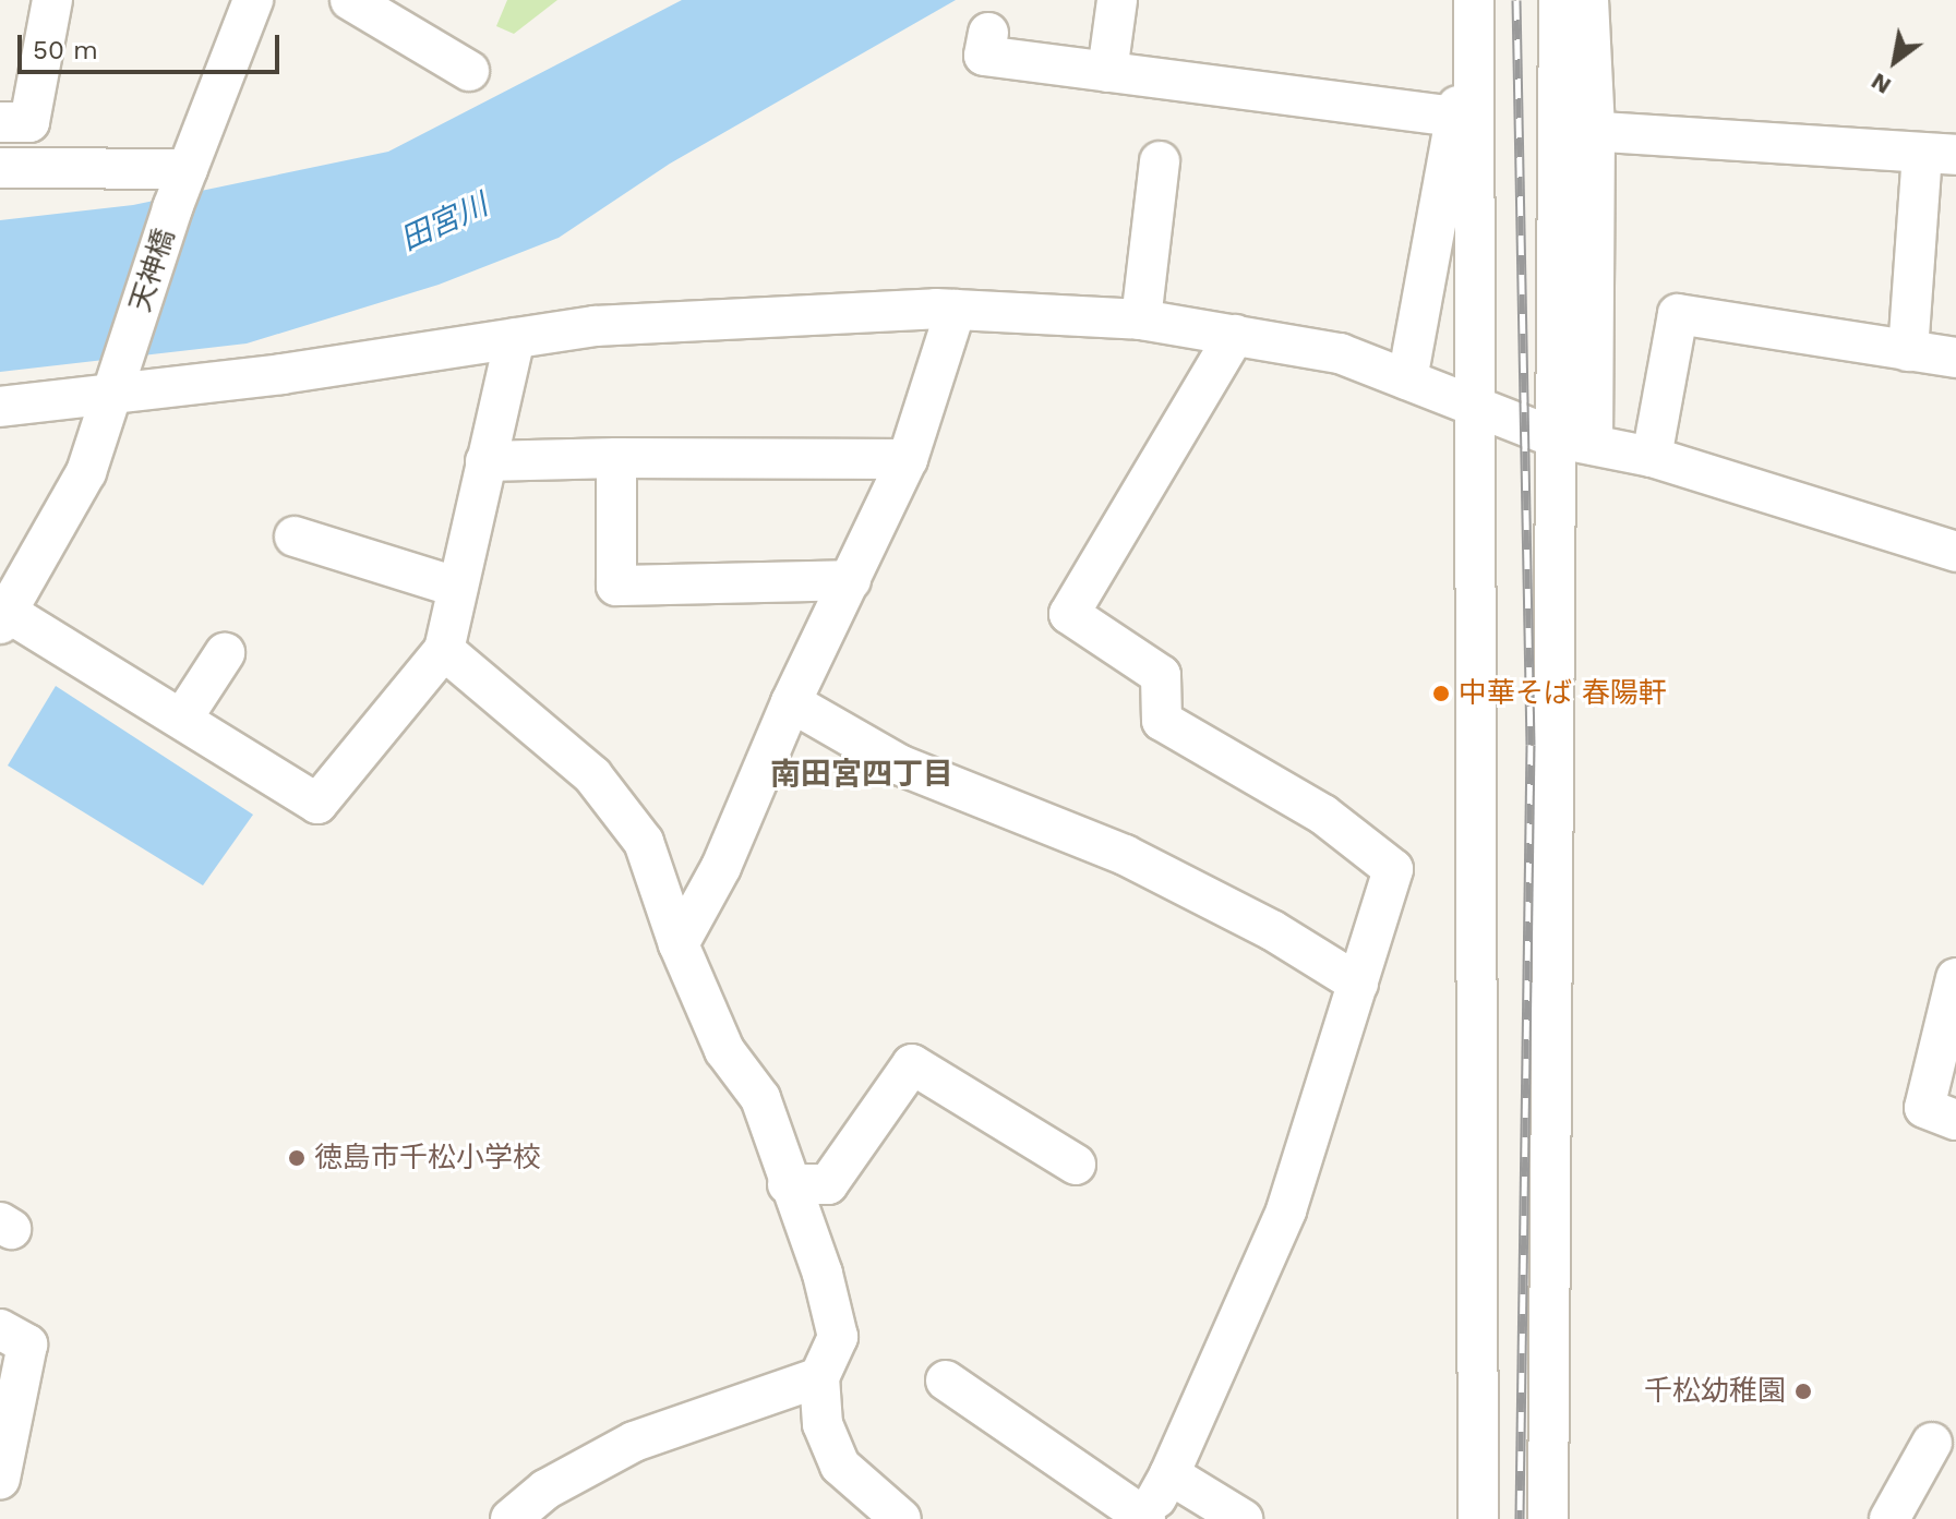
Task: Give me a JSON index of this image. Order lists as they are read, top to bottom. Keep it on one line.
{"streets":{"street":["天神橋"]},"districts":["南田宮四丁目"],"water":["田宮川"],"places":["中華そば 春陽軒","徳島市千松小学校","千松幼稚園"],"scale_bar":"50 m","north":"bottom left"}
